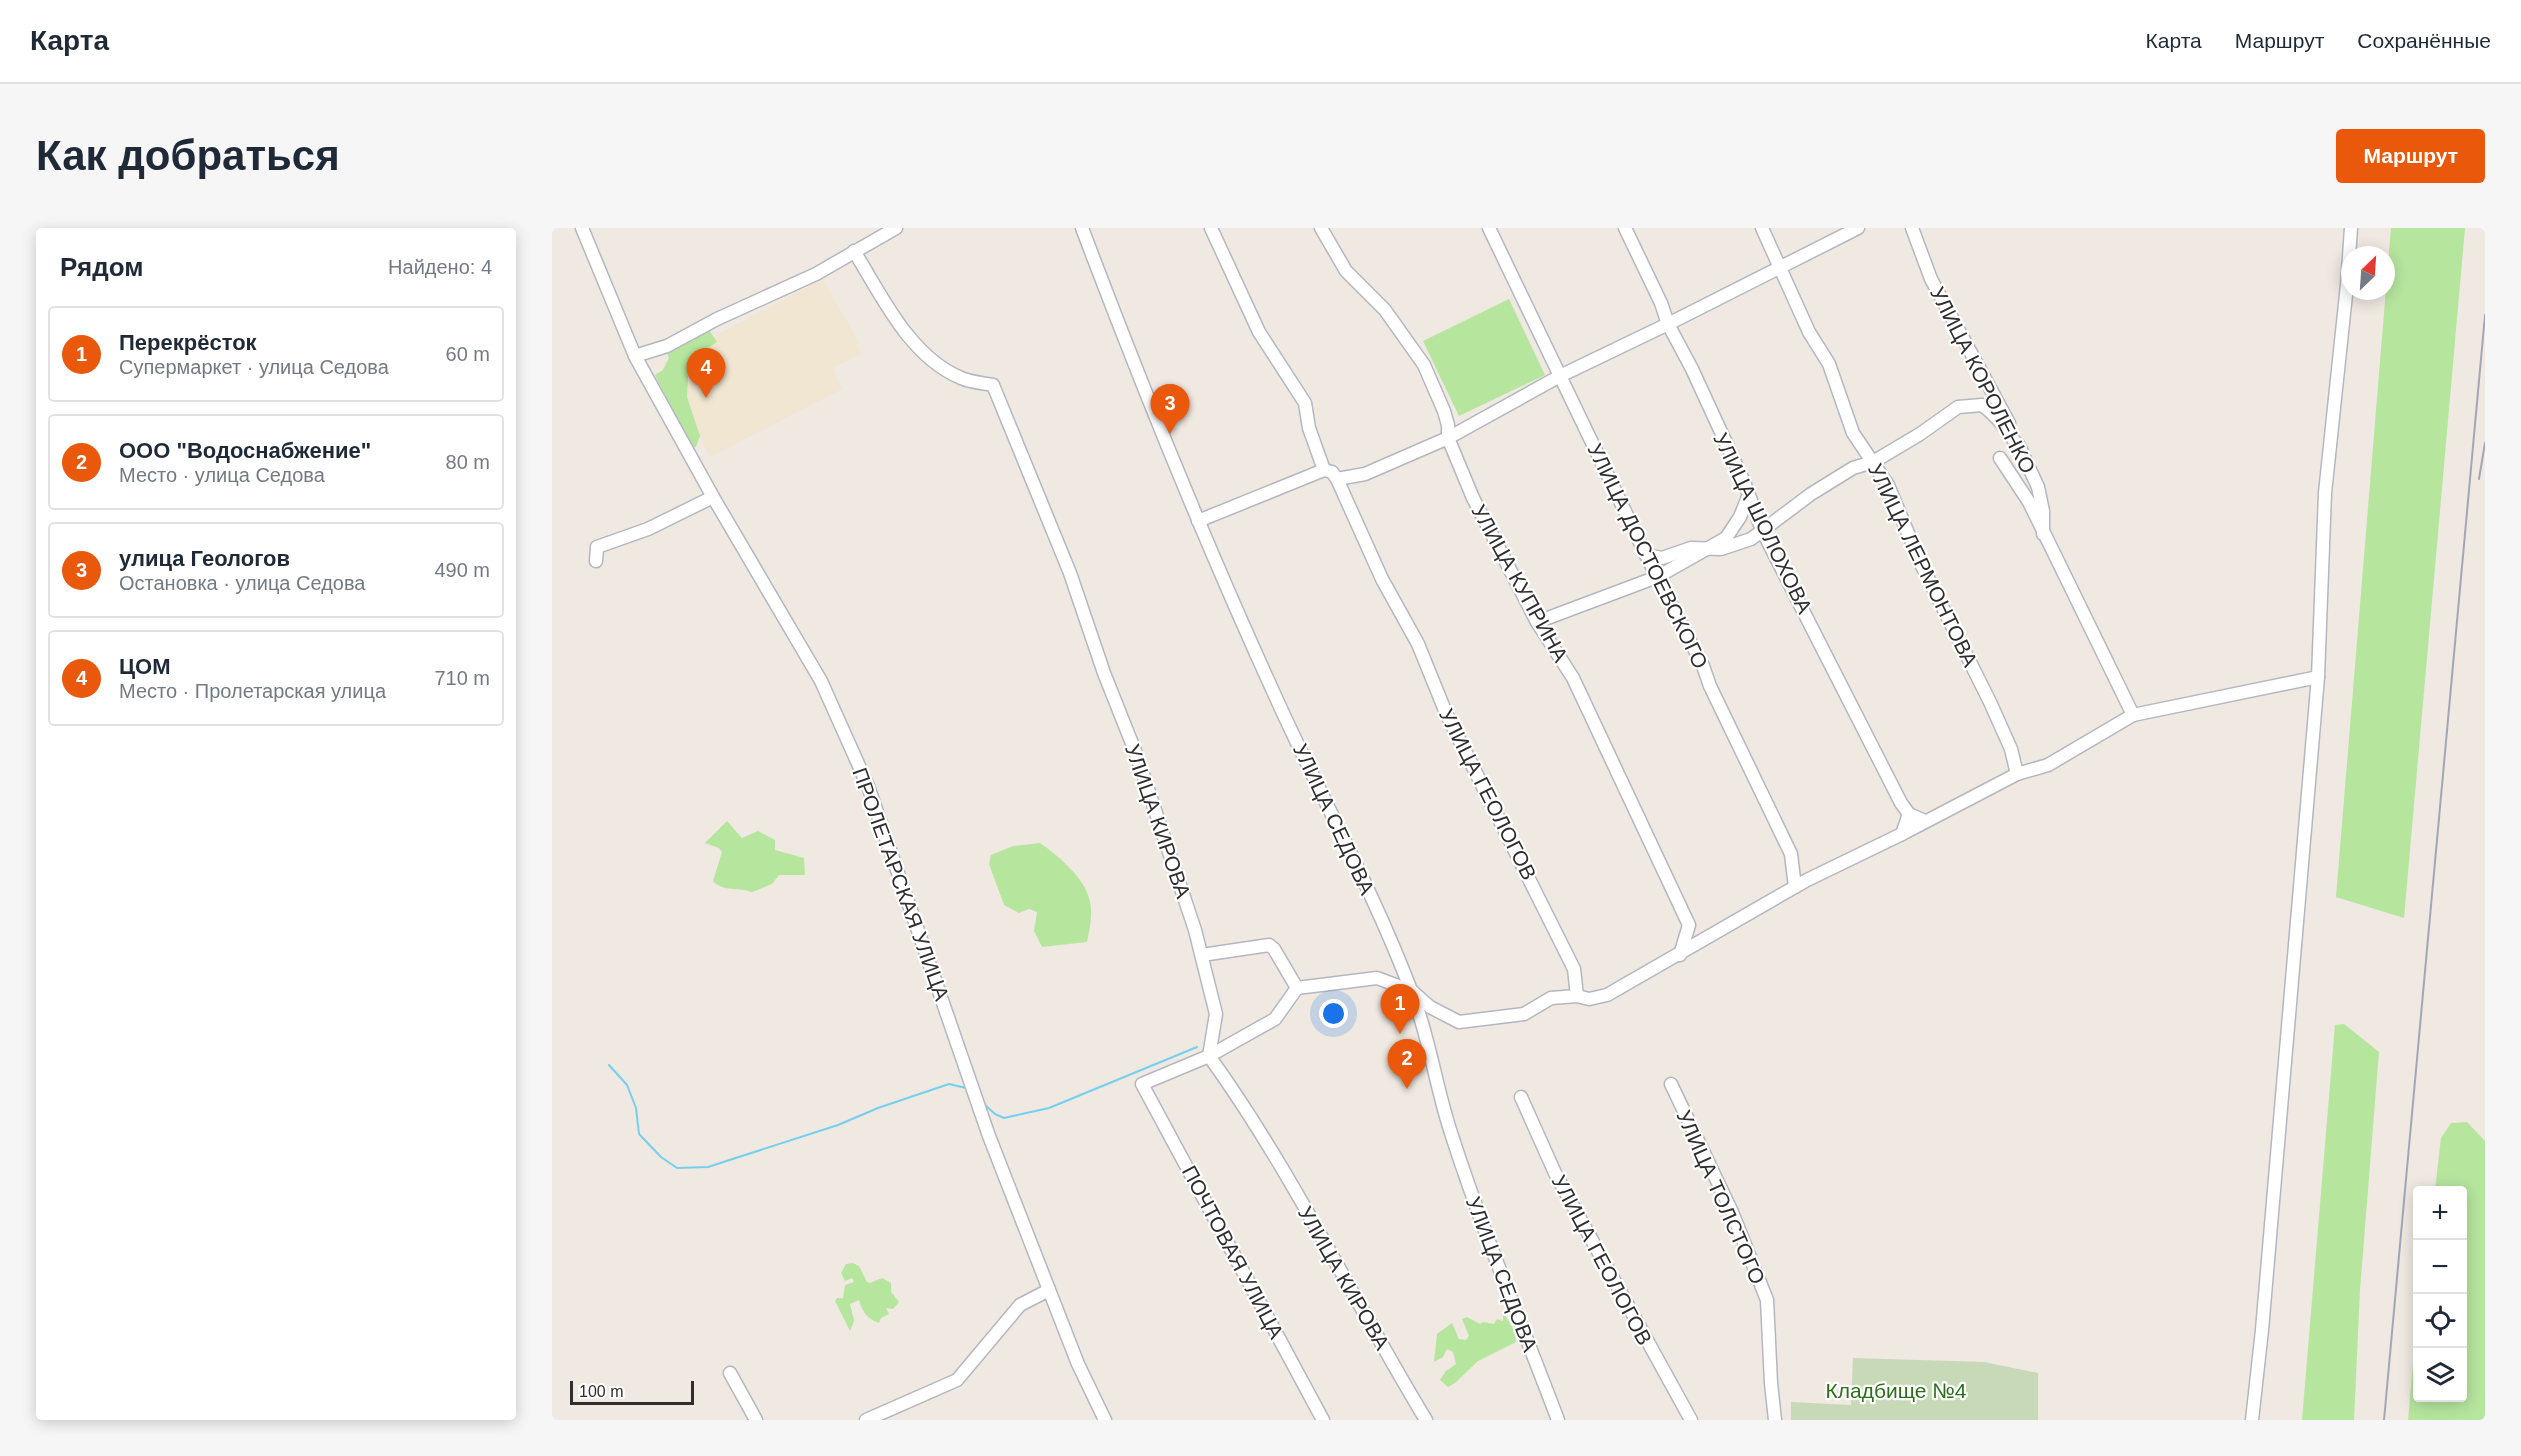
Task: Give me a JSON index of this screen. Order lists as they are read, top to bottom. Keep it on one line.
{"streets":{"street":["УЛИЦА КОРОЛЕНКО","УЛИЦА ШОЛОХОВА","УЛИЦА ДОСТОЕВСКОГО","УЛИЦА ЛЕРМОНТОВА","УЛИЦА КУПРИНА","УЛИЦА ГЕОЛОГОВ","УЛИЦА СЕДОВА","УЛИЦА КИРОВА","ПРОЛЕТАРСКАЯ УЛИЦА","УЛИЦА ТОЛСТОГО","ПОЧТОВАЯ УЛИЦА"]},"crossings":[["УЛИЦА КИРОВА","ПОЧТОВАЯ УЛИЦА"]],"parks":["Кладбище №4"],"scale_bar":"100 m","north":"top right","page":{"header":"Карта","nav":["Карта","Маршрут","Сохранённые"],"buttons":"Маршрут","title":"Как добраться","heading":["Рядом","Найдено: 4"],"list":[{"mark":"1","name":"Перекрёсток","note":"Супермаркет · улица Седова","value":"60 m"},{"mark":"2","name":"ООО \"Водоснабжение\"","note":"Место · улица Седова","value":"80 m"},{"mark":"3","name":"улица Геологов","note":"Остановка · улица Седова","value":"490 m"},{"mark":"4","name":"ЦОМ","note":"Место · Пролетарская улица","value":"710 m"}],"pins":["4","3","1","2"],"map_buttons":["+","−"],"scale":"100 m"}}
